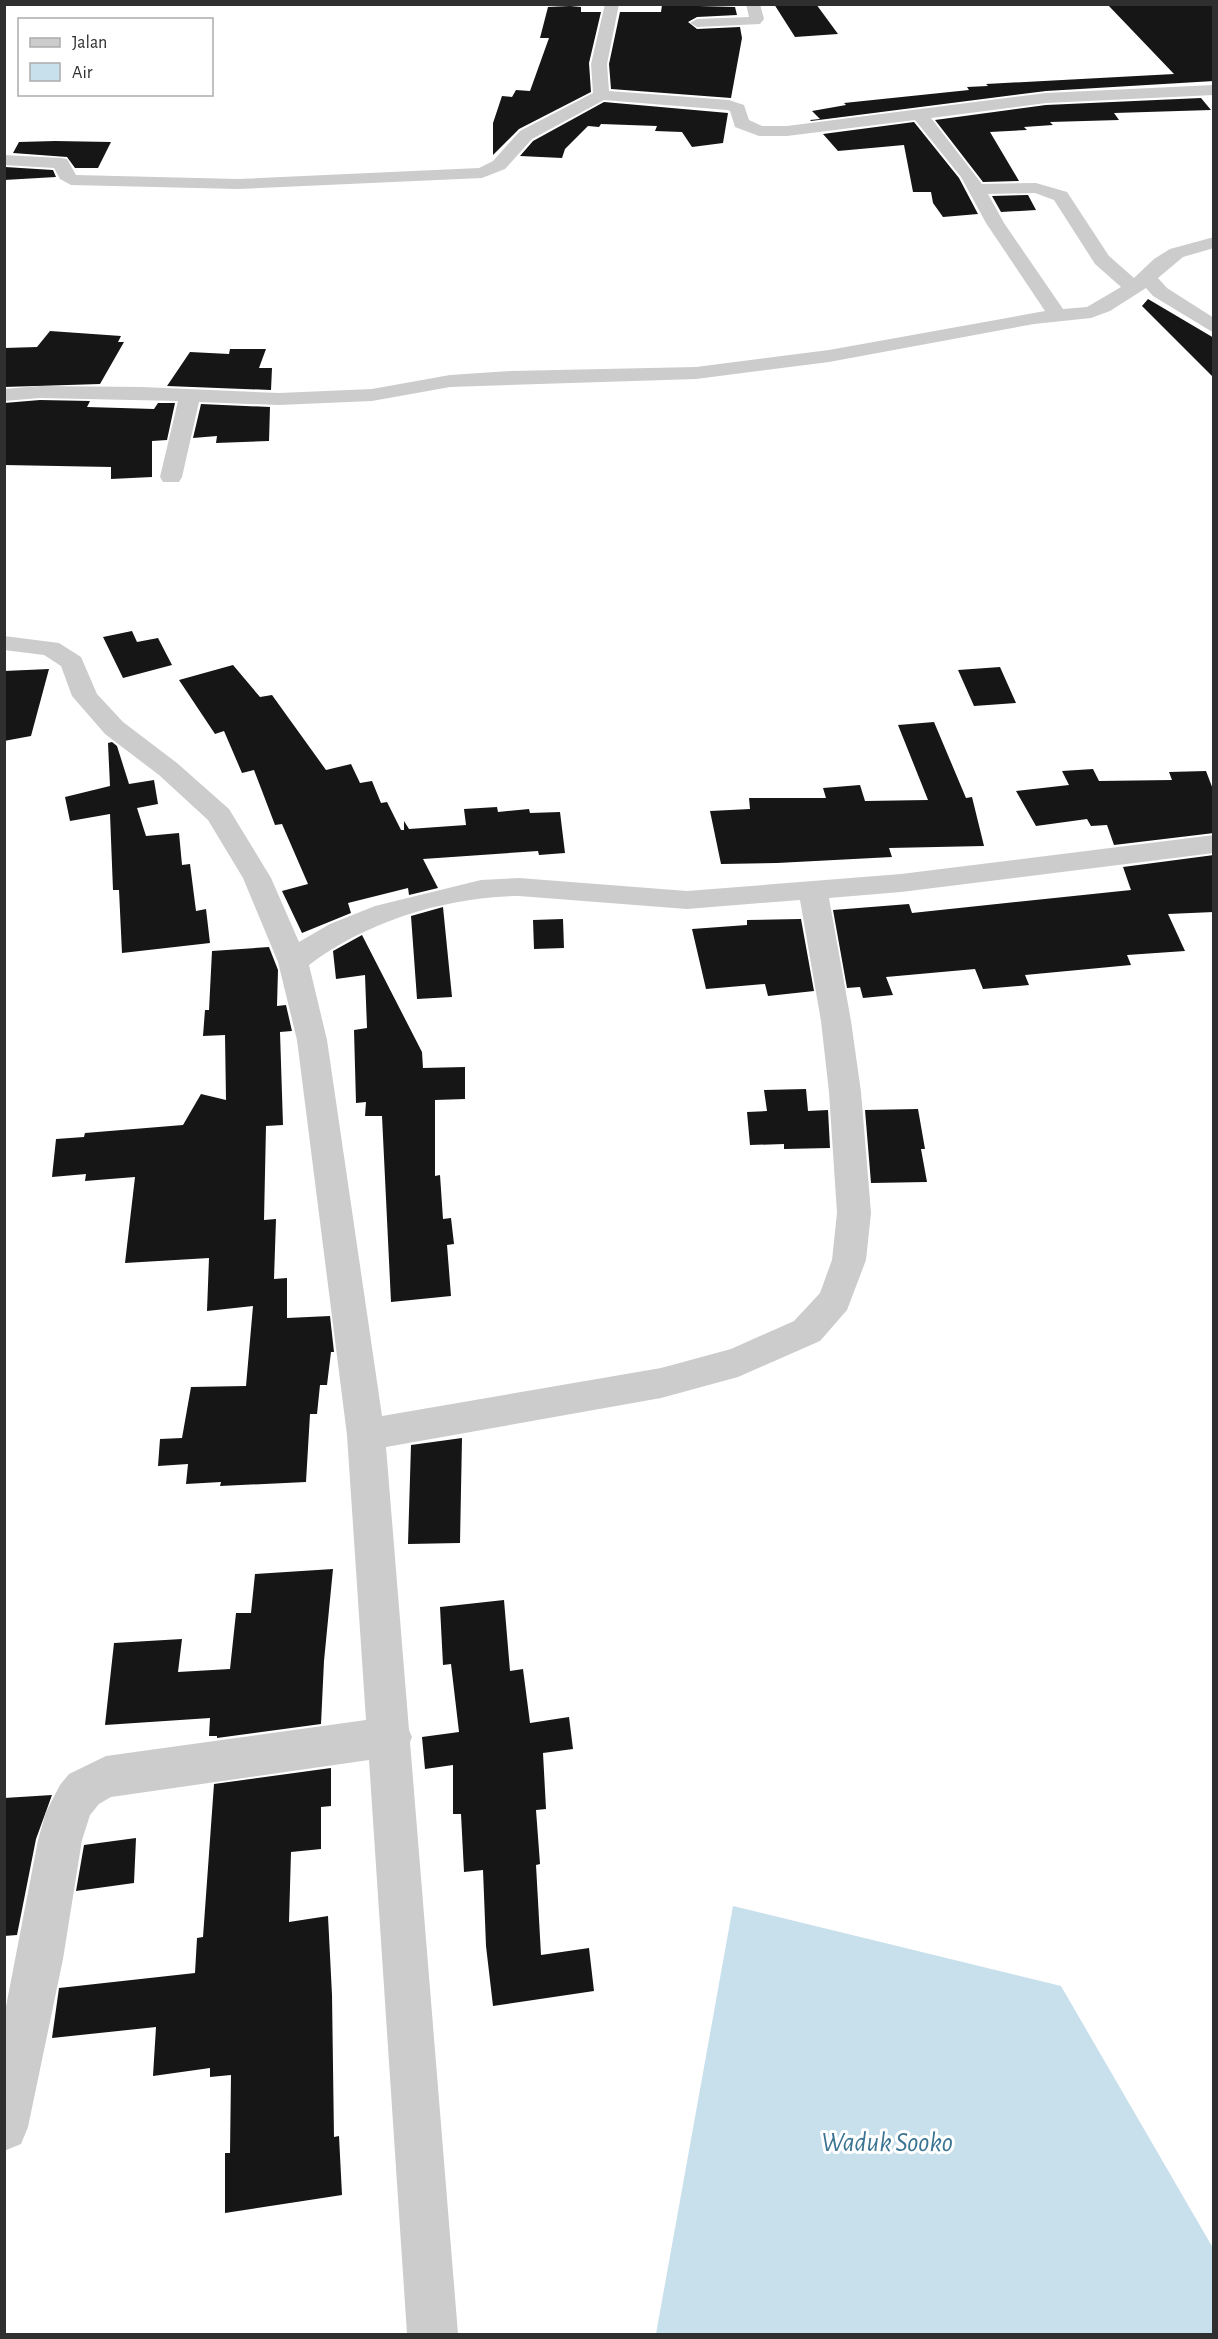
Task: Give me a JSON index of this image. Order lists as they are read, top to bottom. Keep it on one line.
{"water":["Waduk Sooko"],"legend":["Jalan","Air"]}
